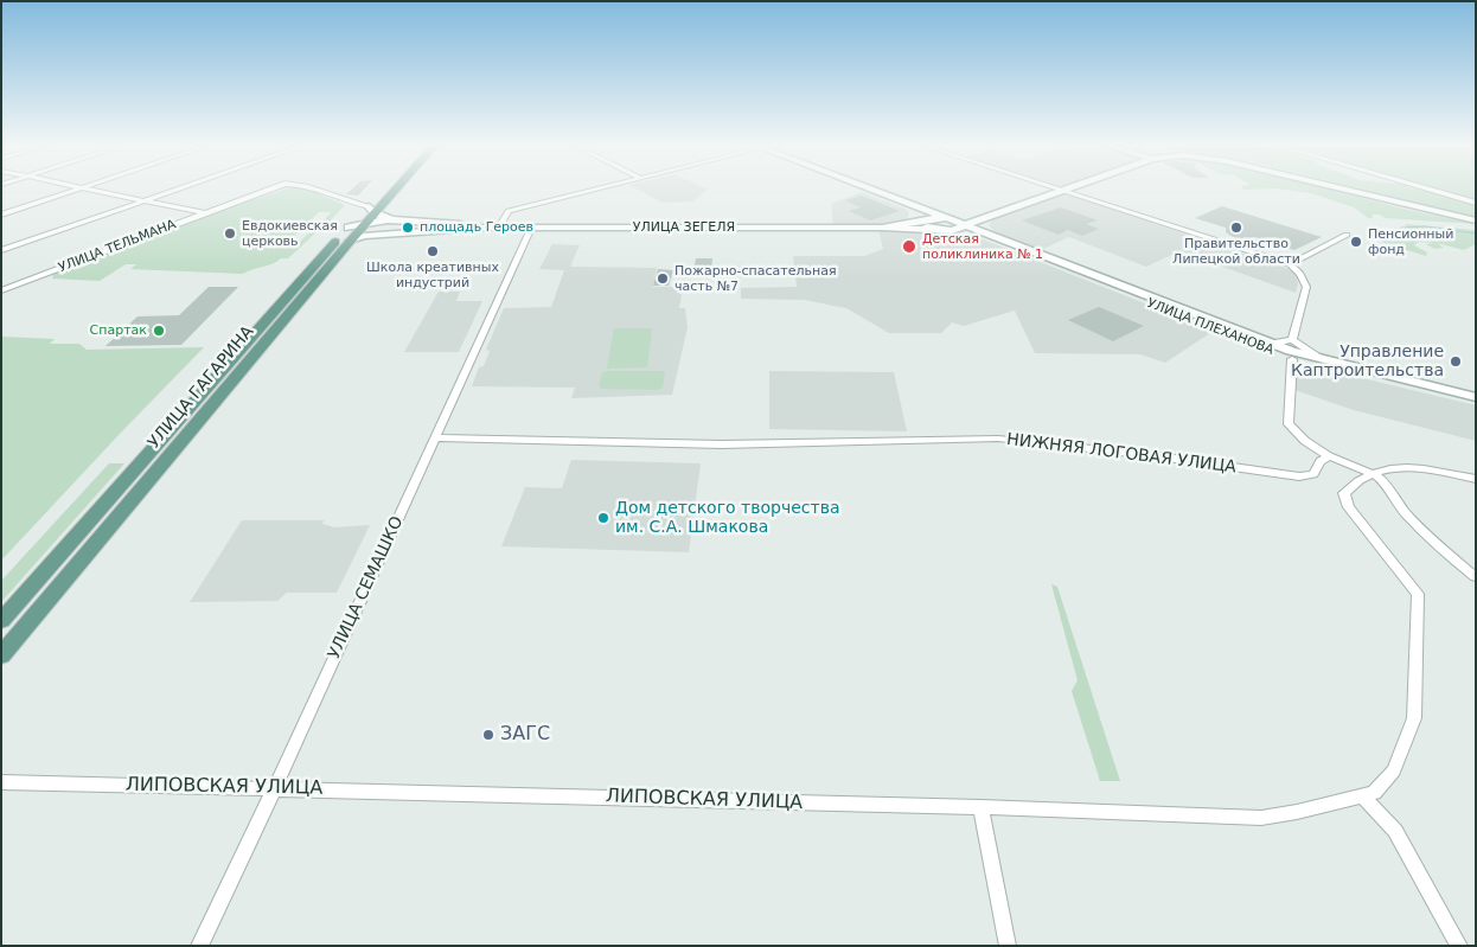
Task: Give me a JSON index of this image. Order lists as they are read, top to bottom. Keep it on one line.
{"streets":{"main road":["УЛИЦА ЗЕГЕЛЯ","УЛИЦА ПЛЕХАНОВА","УЛИЦА ГАГАРИНА"],"street":["УЛИЦА ТЕЛЬМАНА","НИЖНЯЯ ЛОГОВАЯ УЛИЦА","УЛИЦА СЕМАШКО","ЛИПОВСКАЯ УЛИЦА"]},"crossings":[["УЛИЦА ЗЕГЕЛЯ","УЛИЦА ПЛЕХАНОВА"],["УЛИЦА ЗЕГЕЛЯ","УЛИЦА СЕМАШКО"],["УЛИЦА ТЕЛЬМАНА","УЛИЦА ГАГАРИНА"],["УЛИЦА СЕМАШКО","ЛИПОВСКАЯ УЛИЦА"]],"places":["площадь Героев","Правительство Липецкой области","Евдокиевская церковь","Пенсионный фонд","Детская поликлиника № 1","Школа креативных индустрий","Пожарно-спасательная часть №7","Спартак","Управление Каптроительства","Дом детского творчества им. С.А. Шмакова","ЗАГС"]}
